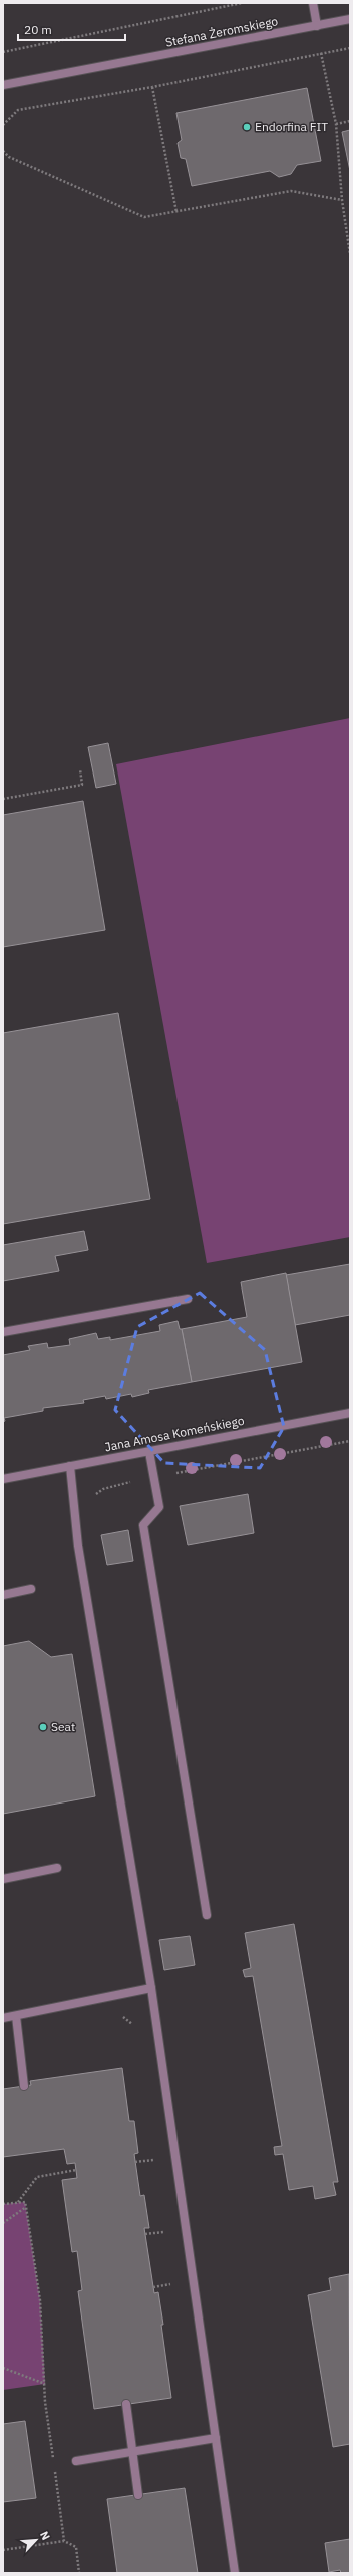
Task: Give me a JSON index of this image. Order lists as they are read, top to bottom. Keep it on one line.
{"streets":{"street":["Stefana Żeromskiego","Jana Amosa Komeńskiego"]},"places":["Endorfina FIT","Seat"],"scale_bar":"20 m","north":"top right"}
